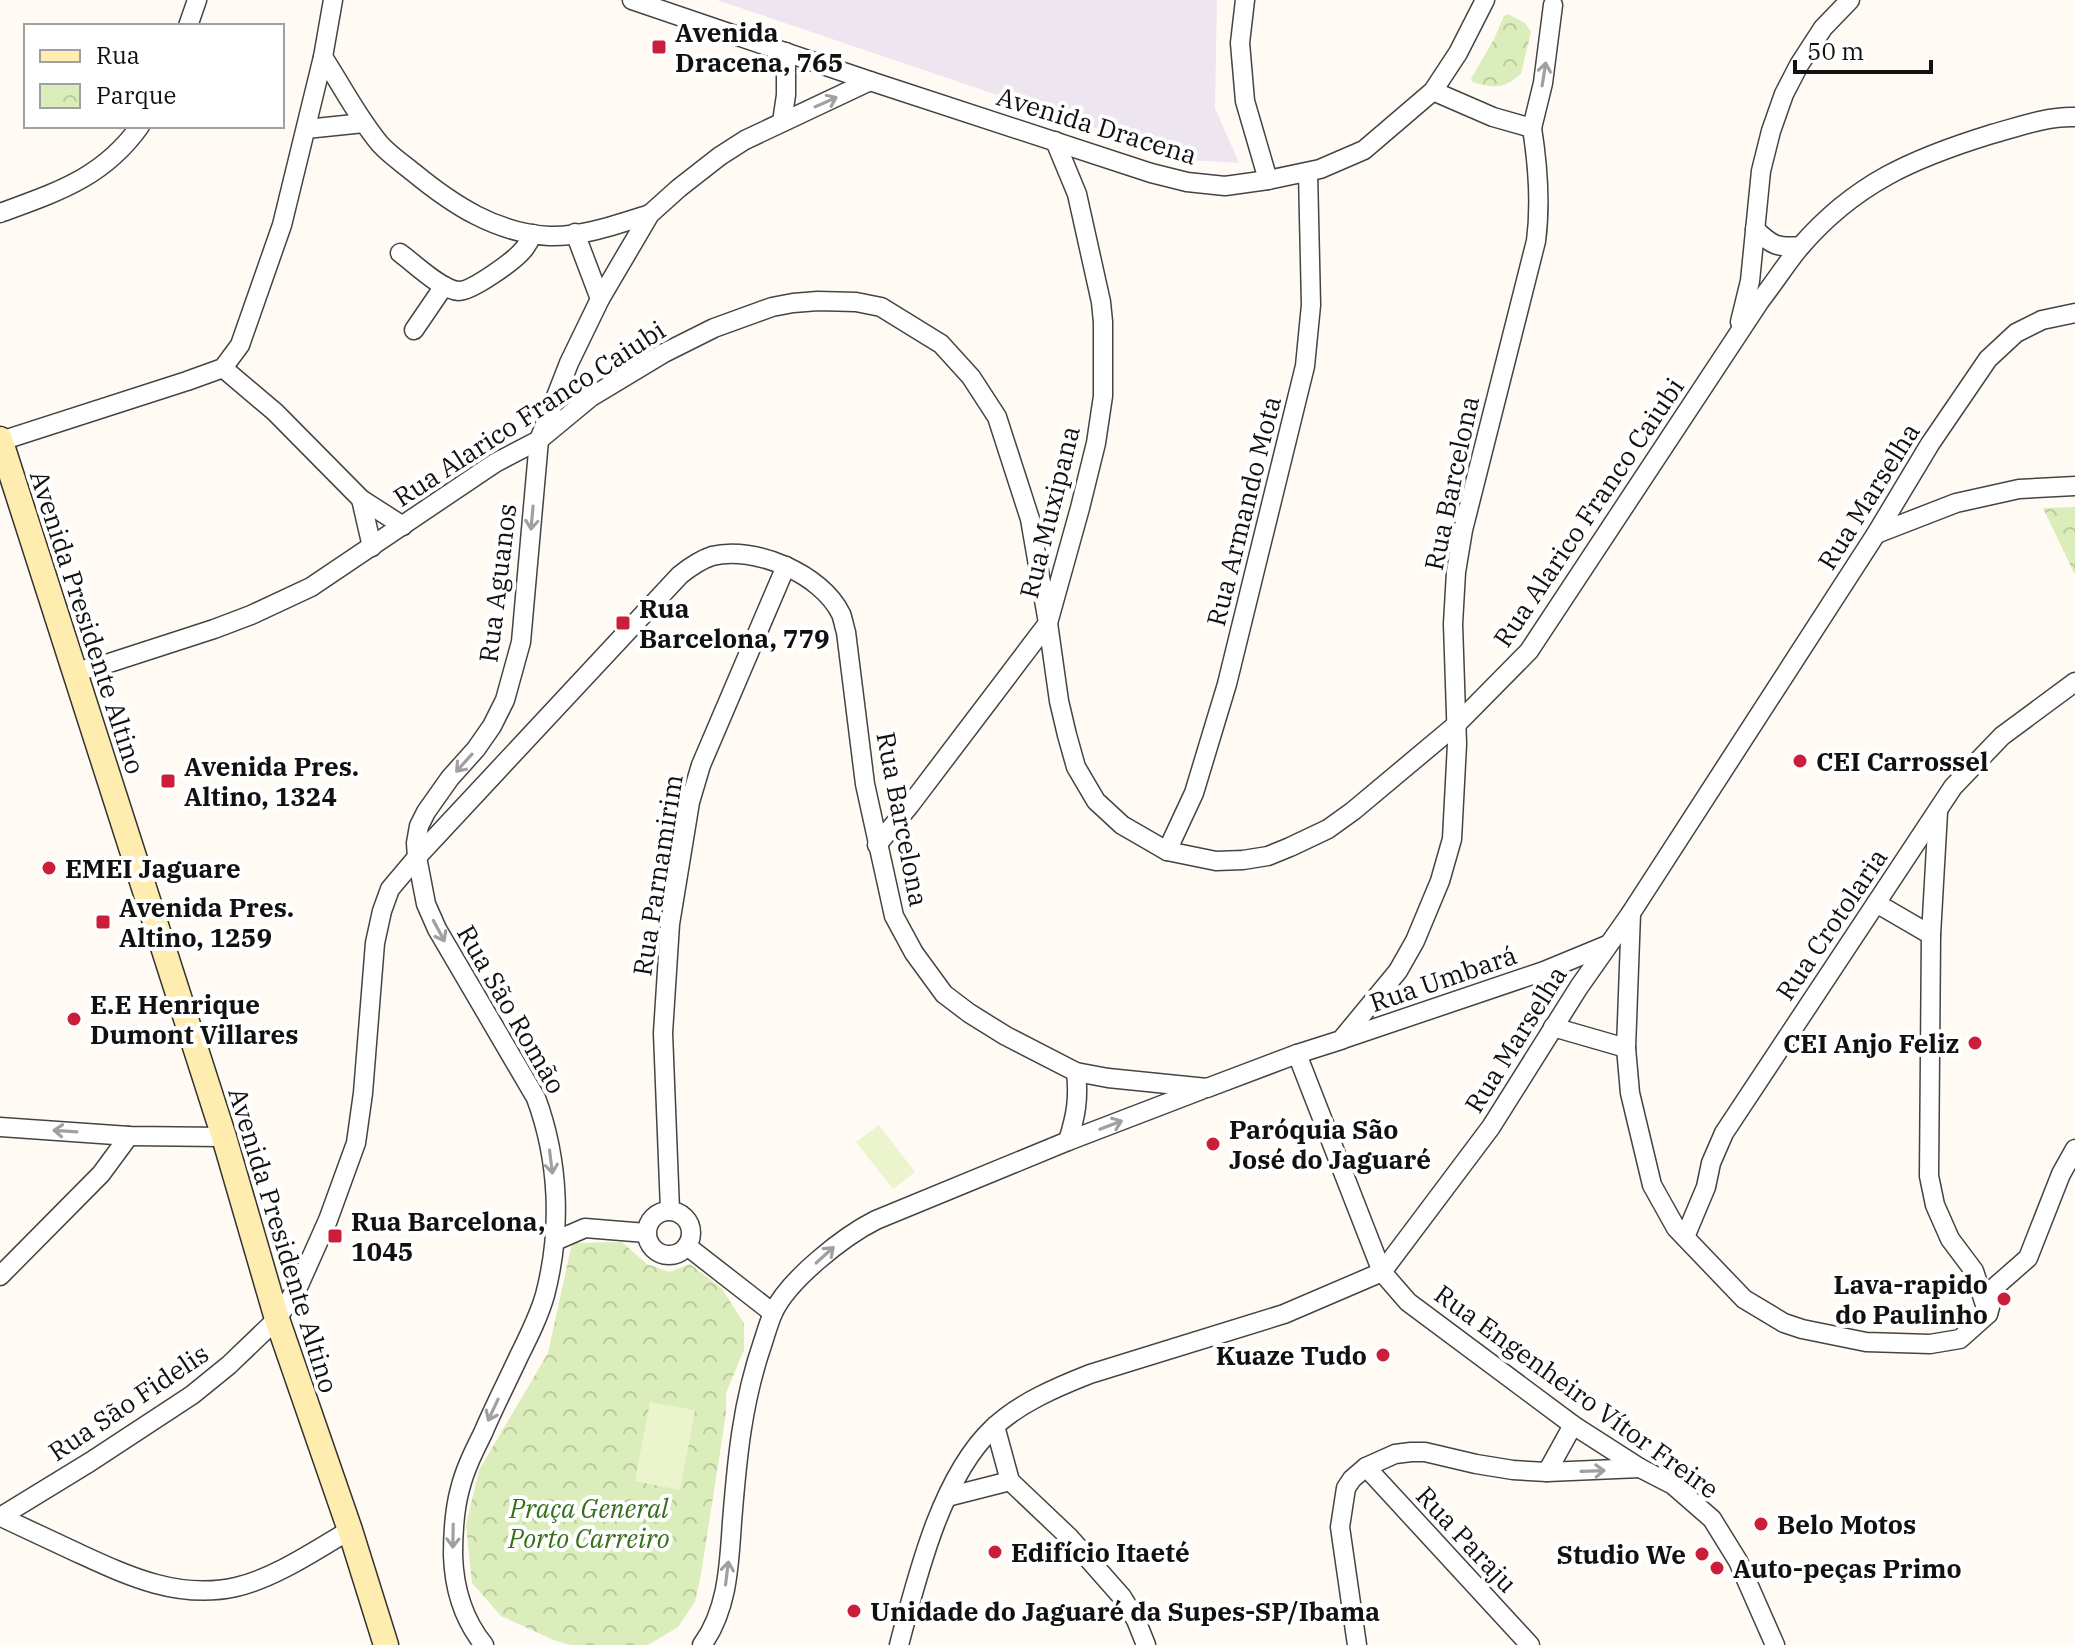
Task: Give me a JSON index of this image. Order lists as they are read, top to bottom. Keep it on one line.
{"streets":{"main road":["Avenida Presidente Altino"],"street":["Avenida Dracena","Rua Alarico Franco Caiubi","Rua Barcelona","Rua Marselha","Rua Armando Mota","Rua Muxipana","Rua Aguanos","Rua Parnamirim","Rua Crotolaria","Rua Umbará","Rua São Romão","Rua Engenheiro Vítor Freire","Rua São Fidelis","Rua Paraju"]},"crossings":[["Avenida Dracena","Rua Armando Mota"],["Avenida Dracena","Rua Muxipana"],["Avenida Dracena","Rua Aguanos"],["Rua Alarico Franco Caiubi","Rua Barcelona"],["Rua Alarico Franco Caiubi","Rua Armando Mota"],["Rua Alarico Franco Caiubi","Rua Muxipana"],["Rua Alarico Franco Caiubi","Rua Aguanos"],["Rua Alarico Franco Caiubi","Avenida Presidente Altino"],["Rua Barcelona","Rua Muxipana"],["Rua Barcelona","Rua Aguanos"],["Rua Barcelona","Avenida Presidente Altino"],["Rua Barcelona","Rua Parnamirim"],["Rua Barcelona","Rua Umbará"],["Rua Barcelona","Rua São Romão"],["Rua Barcelona","Rua Engenheiro Vítor Freire"],["Rua Barcelona","Rua São Fidelis"],["Rua Marselha","Rua Umbará"],["Rua Marselha","Rua Engenheiro Vítor Freire"],["Rua Aguanos","Rua São Romão"],["Avenida Presidente Altino","Rua São Fidelis"]],"one_way":["Rua São Romão"],"parks":["Praça General Porto Carreiro"],"places":{"transit":["Avenida Dracena, 765","Rua Barcelona, 779","Avenida Pres. Altino, 1324","Avenida Pres. Altino, 1259","Rua Barcelona, 1045"],"other":["CEI Carrossel","EMEI Jaguare","E.E Henrique Dumont Villares","CEI Anjo Feliz","Paróquia São José do Jaguaré","Lava-rapido do Paulinho","Kuaze Tudo","Belo Motos","Edifício Itaeté","Studio We","Auto-peças Primo","Unidade do Jaguaré da Supes-SP/Ibama"]},"legend":["Rua","Parque"],"scale_bar":"50 m"}
